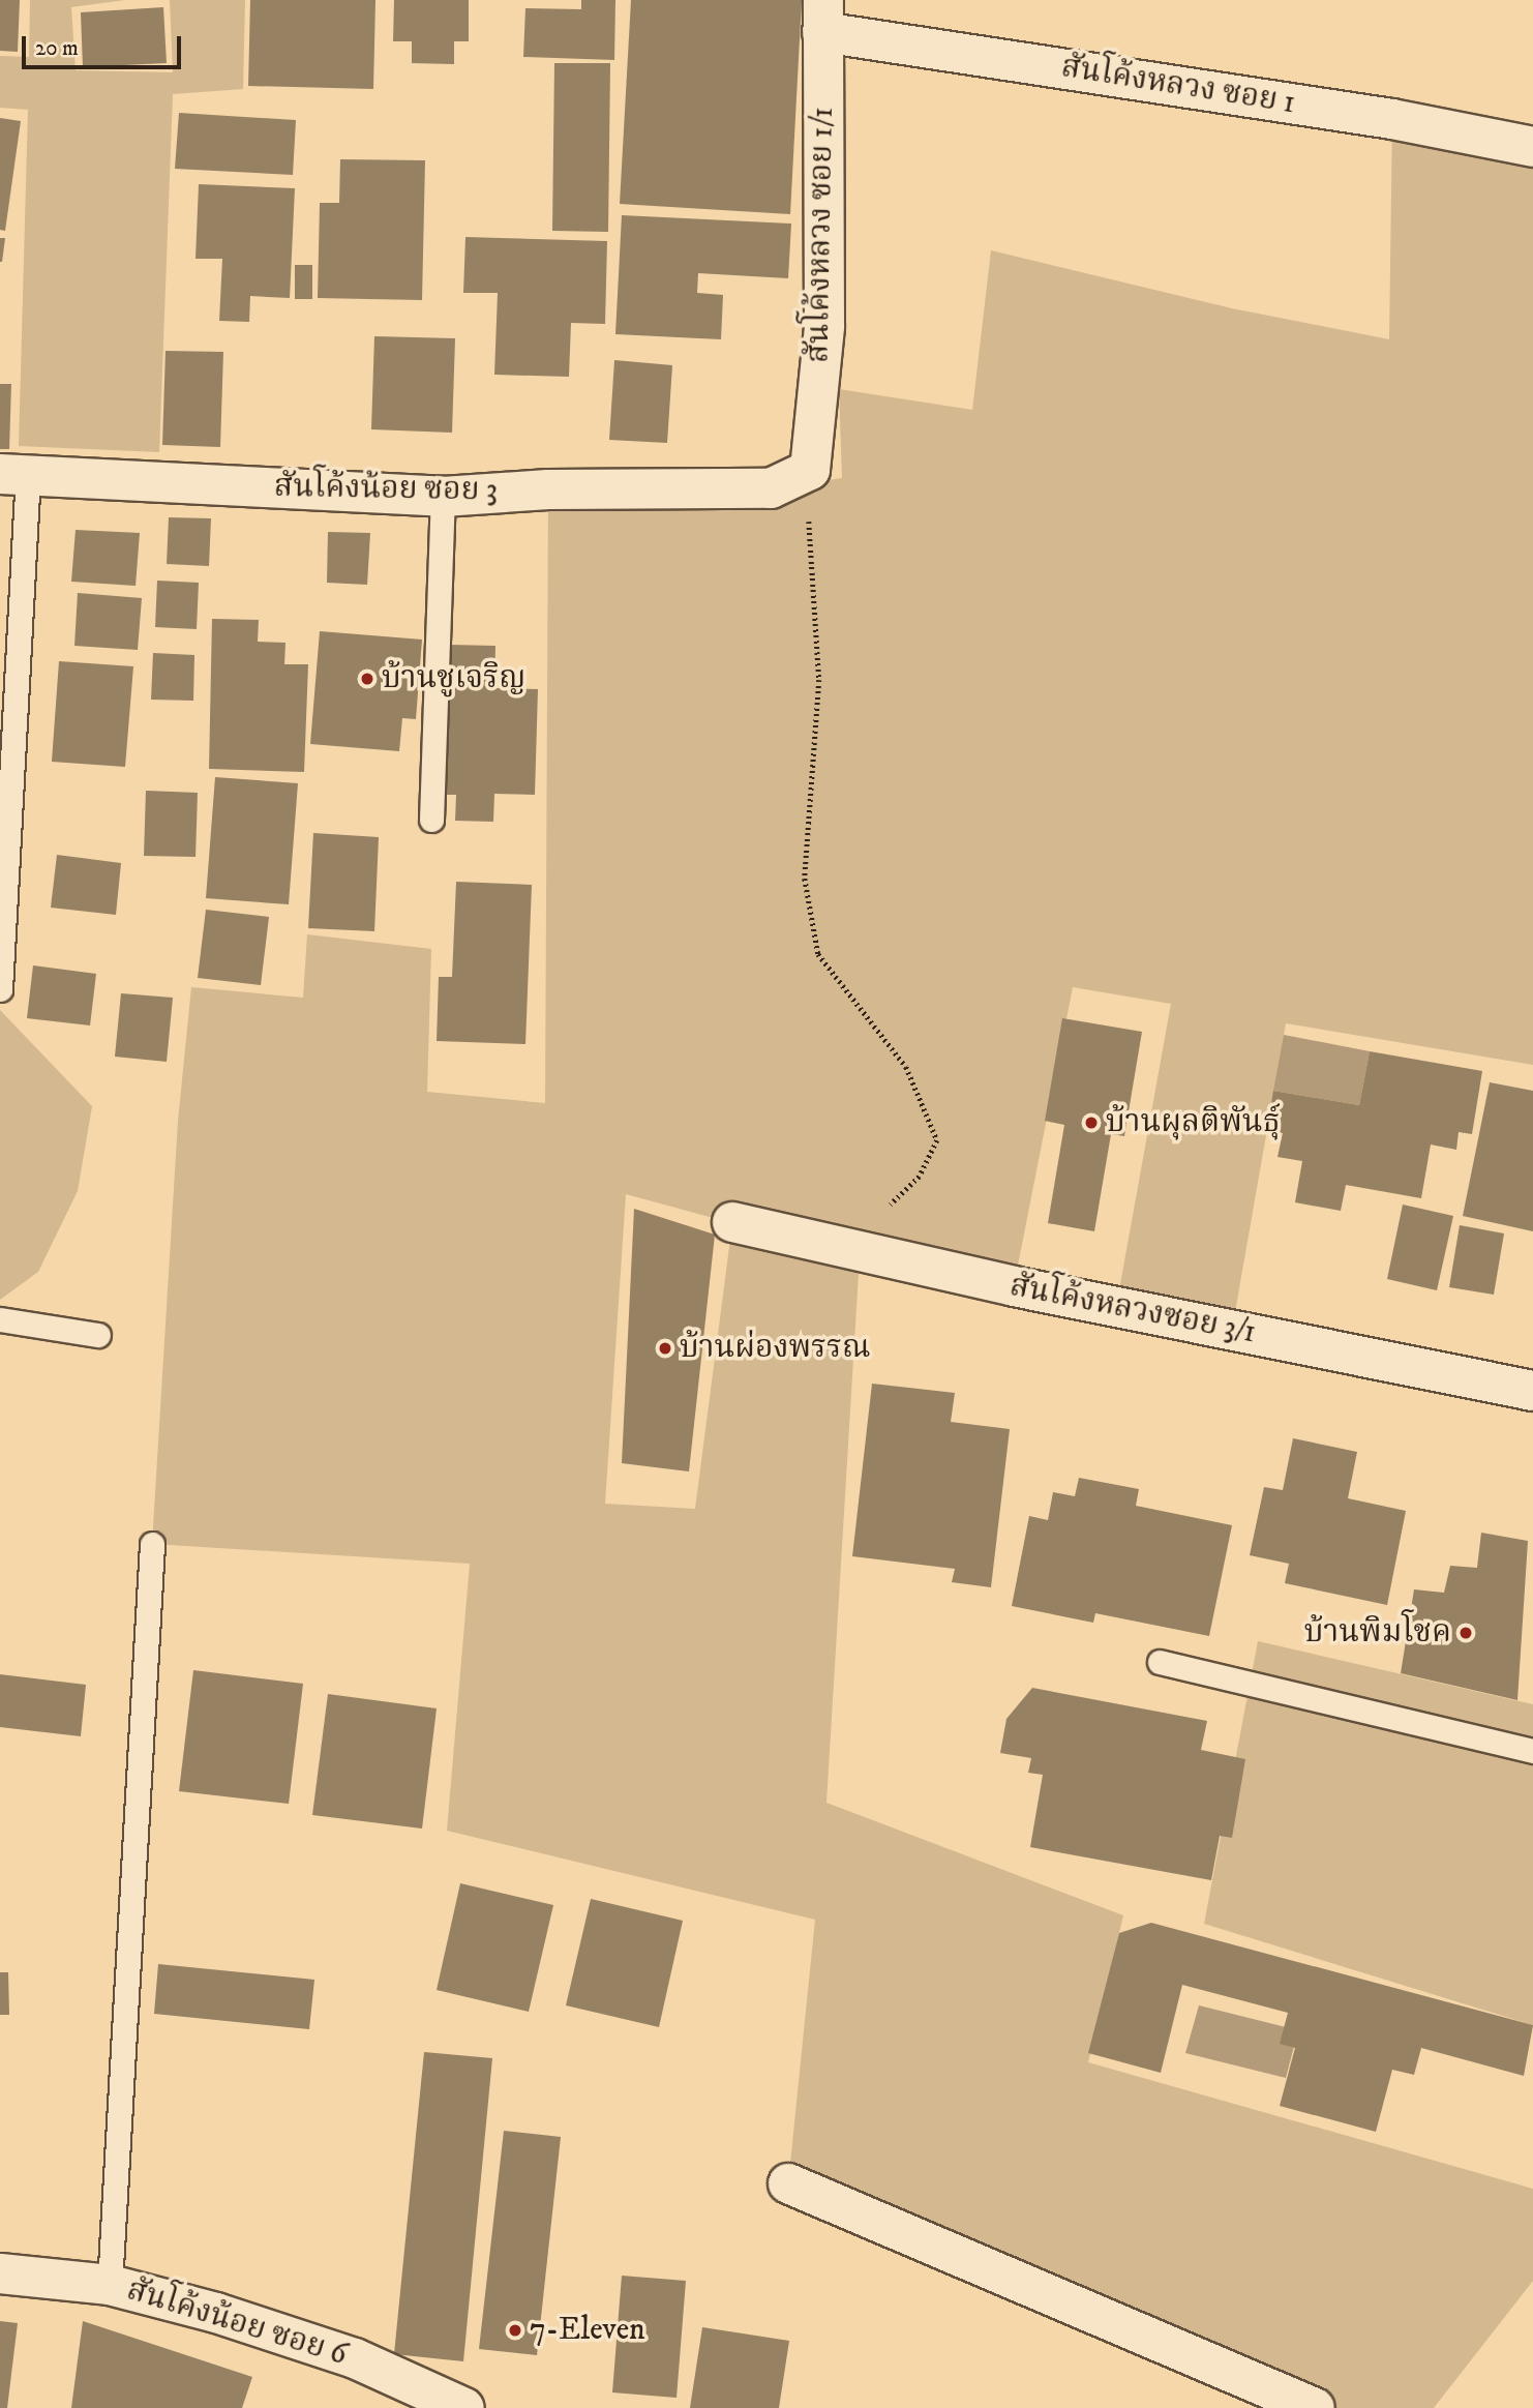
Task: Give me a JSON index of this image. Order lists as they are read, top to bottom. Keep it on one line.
{"streets":{"street":["สันโค้งหลวง ซอย 1","สันโค้งหลวง ซอย 1/1","สันโค้งน้อย ซอย 3","สันโค้งหลวงซอย 3/1","สันโค้งน้อย ซอย 6"]},"crossings":[["สันโค้งหลวง ซอย 1","สันโค้งหลวง ซอย 1/1"],["สันโค้งหลวง ซอย 1/1","สันโค้งน้อย ซอย 3"]],"places":["บ้านชูเจริญ","บ้านผุลติพันธ์ุ","บ้านผ่องพรรณ","บ้านพิมโชค","7-Eleven"],"scale_bar":"20 m"}
